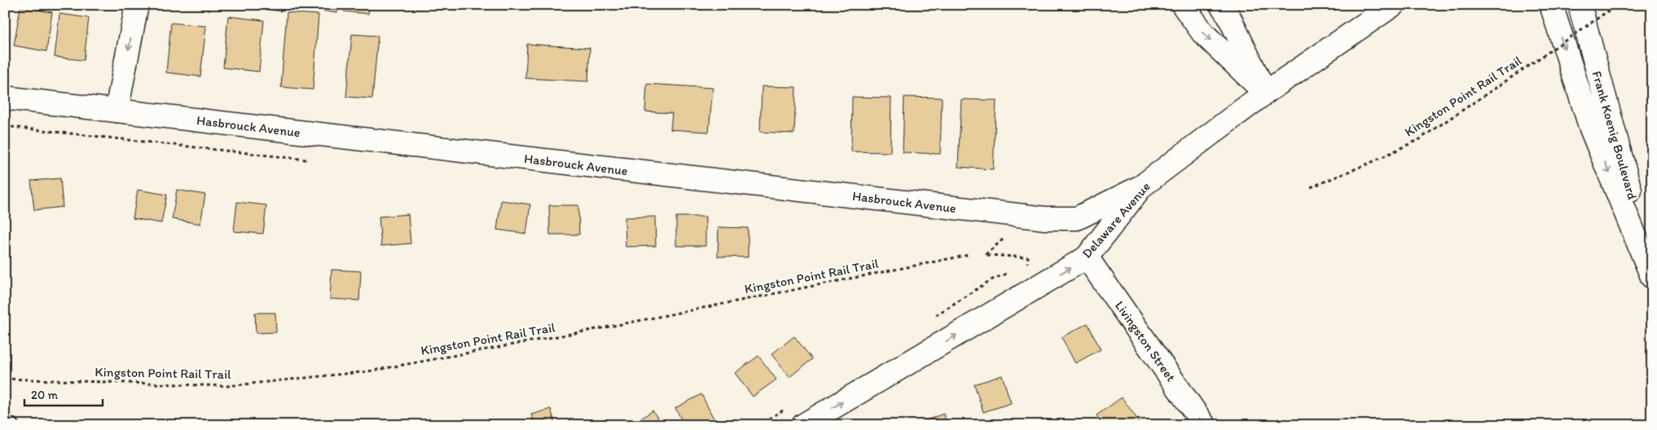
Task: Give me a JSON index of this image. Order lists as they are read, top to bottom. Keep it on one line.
{"streets":{"main road":["Hasbrouck Avenue","Frank Koenig Boulevard","Delaware Avenue","Livingston Street"],"path":["Kingston Point Rail Trail"]},"crossings":[["Hasbrouck Avenue","Delaware Avenue"],["Delaware Avenue","Livingston Street"]],"one_way":["Delaware Avenue"],"scale_bar":"20 m"}
